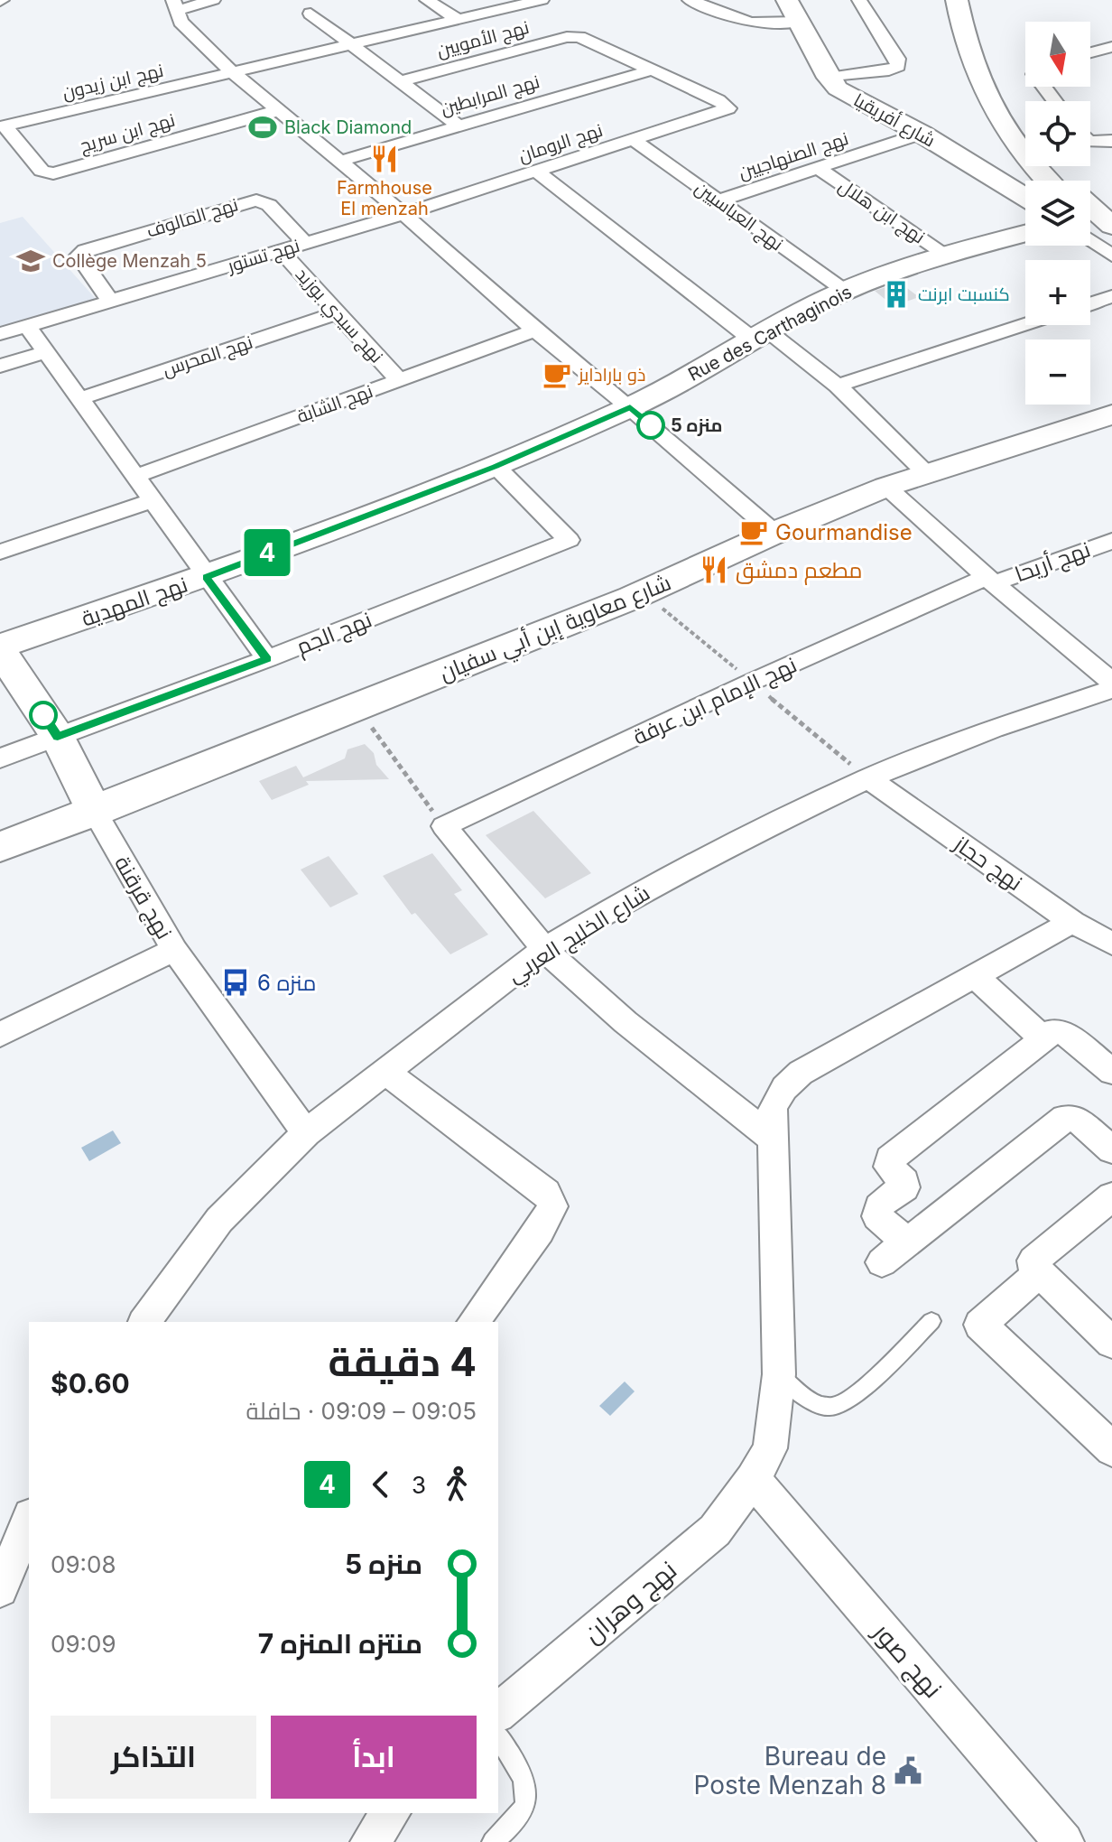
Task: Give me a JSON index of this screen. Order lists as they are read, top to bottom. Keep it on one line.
{"streets":{"main road":["شارع أفريقيا","Rue des Carthaginois","نهج المهدية","شارع معاوية إبن أبي سفيان","نهج قرقنة"],"street":["نهج الأمويين","نهج ابن زيدون","نهج المرابطين","نهج ابن سريج","نهج الرومان","نهج الصنهاجيين","نهج ابن هلال","نهج العباسيين","نهج المالوف","نهج تستور","نهج سيدي بوزيد","نهج المحرس","نهج الشابة","نهج أريحا","نهج الجم","نهج الإمام ابن عرفة","نهج حجاز","شارع الخليج العربي","نهج وهران","نهج صور"]},"crossings":[["نهج الأمويين","نهج المرابطين"],["نهج الأمويين","نهج الرومان"],["نهج ابن زيدون","نهج ابن سريج"],["نهج المرابطين","نهج الرومان"],["شارع أفريقيا","نهج الصنهاجيين"],["نهج الرومان","نهج العباسيين"],["نهج الرومان","نهج تستور"],["نهج الصنهاجيين","نهج ابن هلال"],["نهج الصنهاجيين","نهج العباسيين"],["نهج ابن هلال","Rue des Carthaginois"],["نهج العباسيين","Rue des Carthaginois"],["نهج المالوف","نهج تستور"],["نهج تستور","نهج سيدي بوزيد"],["نهج سيدي بوزيد","نهج المحرس"],["نهج سيدي بوزيد","نهج الشابة"],["Rue des Carthaginois","نهج المهدية"],["نهج أريحا","نهج الإمام ابن عرفة"],["نهج المهدية","نهج الجم"],["نهج المهدية","نهج قرقنة"],["شارع معاوية إبن أبي سفيان","نهج قرقنة"],["نهج الجم","نهج قرقنة"],["نهج حجاز","شارع الخليج العربي"],["نهج حجاز","نهج وهران"],["نهج قرقنة","شارع الخليج العربي"],["نهج وهران","نهج صور"]],"places":{"sports":["Black Diamond"],"restaurant":["Farmhouse El menzah","مطعم دمشق"],"school or university":["Collège Menzah 5"],"building":["كنسبت ابرنت"],"cafe":["ذو بارادايز","Gourmandise"],"other":["منزه 5"],"bus stop":["منزه 6"],"public building":["Bureau de Poste Menzah 8"]},"lines":["bus line 4"],"north":"bottom","page":{"on_map":"4","map_buttons":["+","−"],"heading":["4 دقيقة","09:05 – 09:09 · حافلة","$0.60"],"legs":["3","4"],"list":[{"name":"منزه 5","value":"09:08"},{"name":"منتزه المنزه 7","value":"09:09"}],"buttons":["ابدأ","التذاكر"]}}
